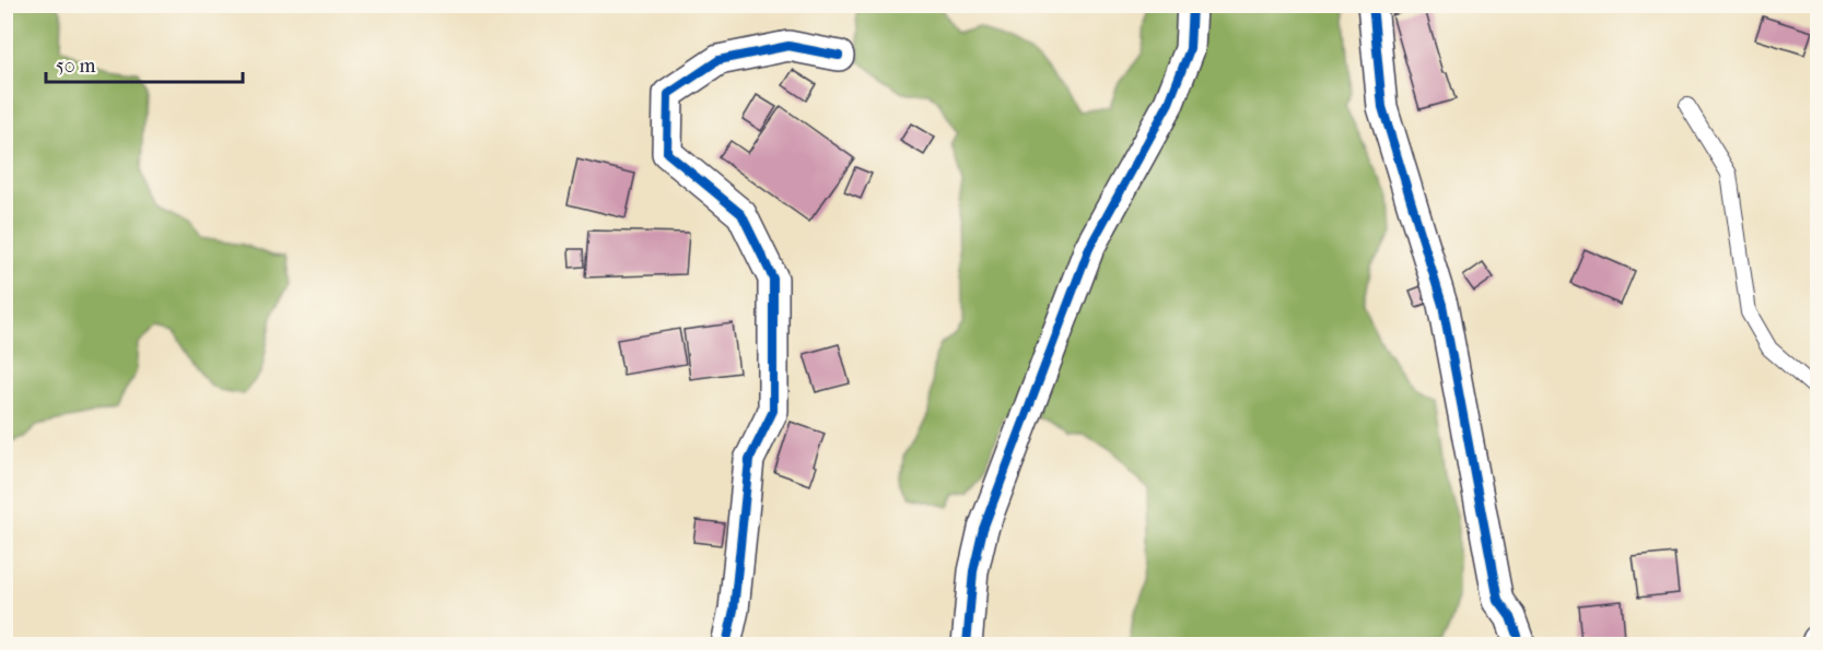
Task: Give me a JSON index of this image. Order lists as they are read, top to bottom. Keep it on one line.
{"scale_bar":"50 m"}
